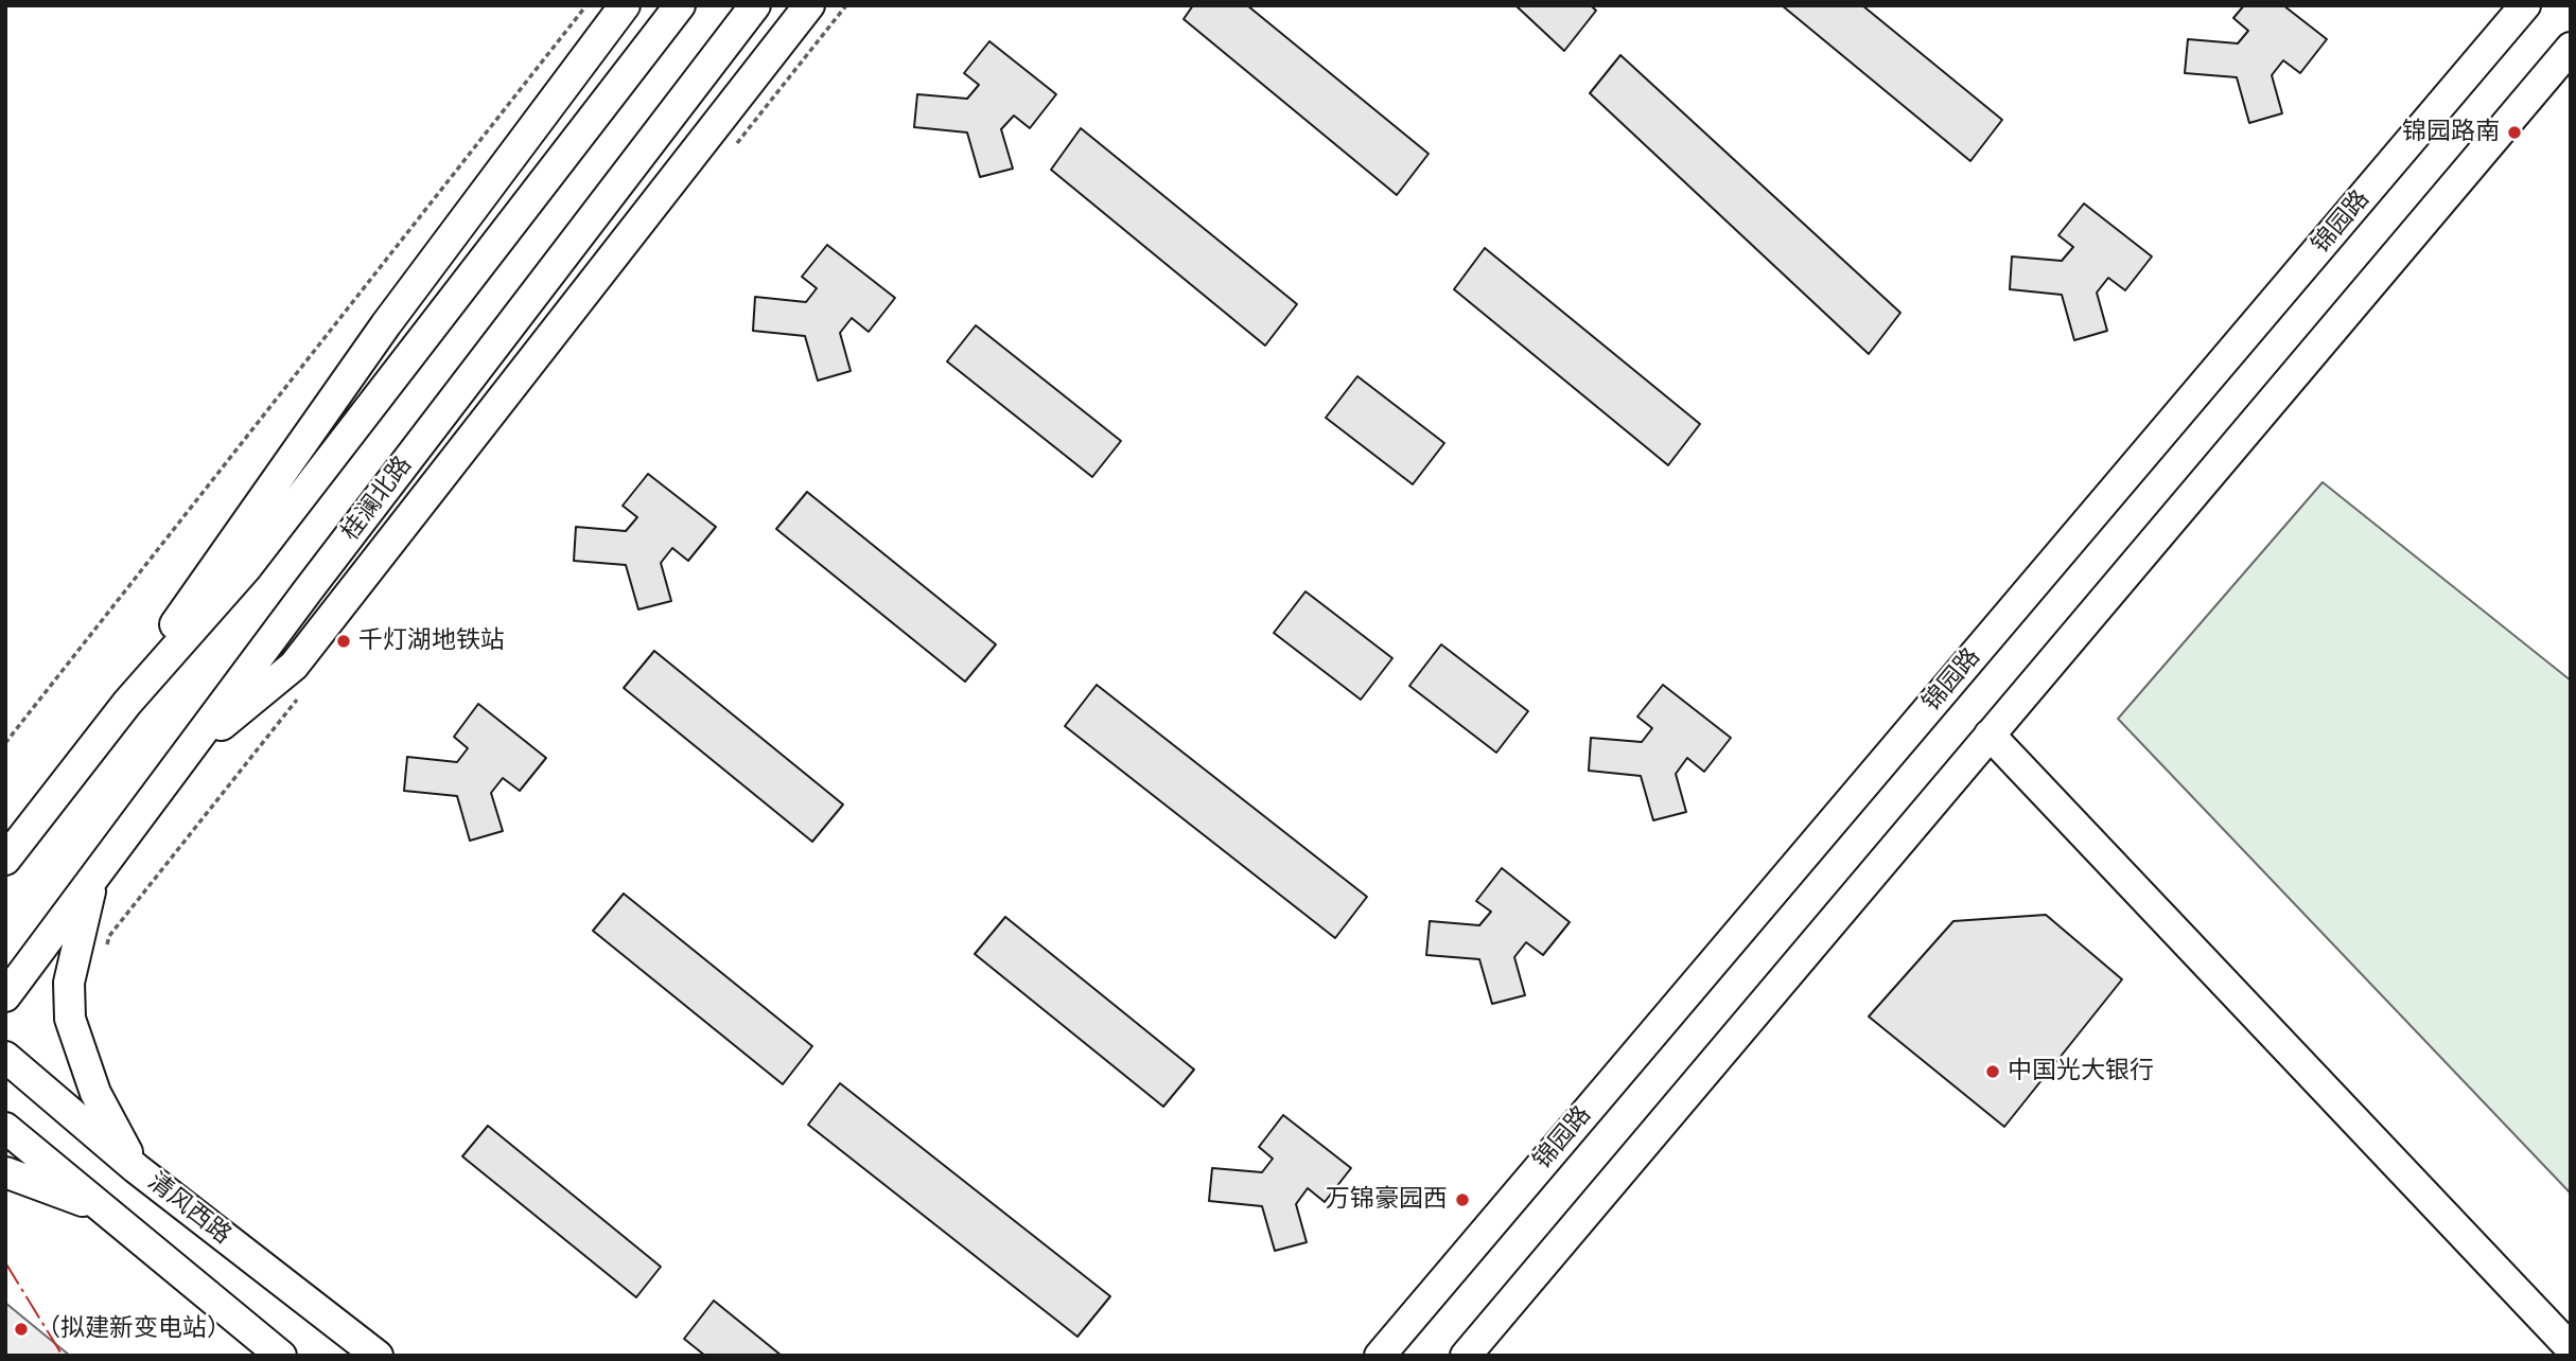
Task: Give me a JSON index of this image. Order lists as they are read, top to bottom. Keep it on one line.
{"streets":{"main road":["锦园路","桂澜北路","清风西路"]},"places":["锦园路南","千灯湖地铁站","中国光大银行","万锦豪园西","（拟建新变电站）"]}
